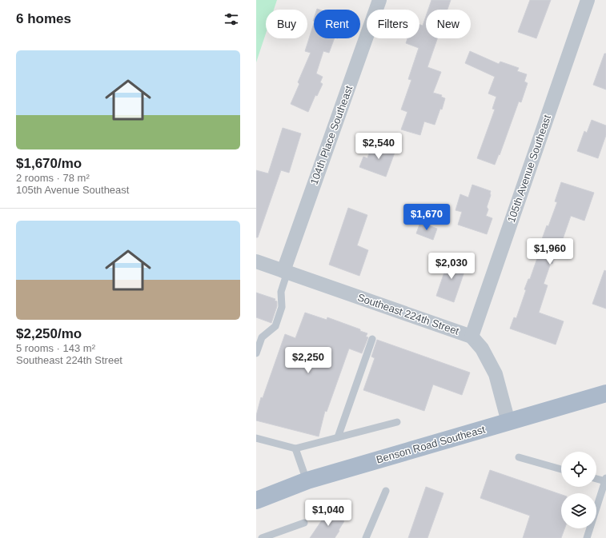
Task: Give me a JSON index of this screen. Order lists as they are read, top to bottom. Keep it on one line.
{"streets":{"main road":["Benson Road Southeast"],"street":["104th Place Southeast","105th Avenue Southeast","Southeast 224th Street"]},"crossings":[["104th Place Southeast","Southeast 224th Street"],["105th Avenue Southeast","Southeast 224th Street"],["Southeast 224th Street","Benson Road Southeast"]],"page":{"heading":"6 homes","chip":["Buy","Rent","Filters","New"],"list":[{"name":"$1,670/mo","note":"2 rooms · 78 m² · 105th Avenue Southeast"},{"name":"$2,250/mo","note":"5 rooms · 143 m² · Southeast 224th Street"}],"price":["$2,540","$1,670","$1,960","$2,030","$2,250","$1,040"]}}
